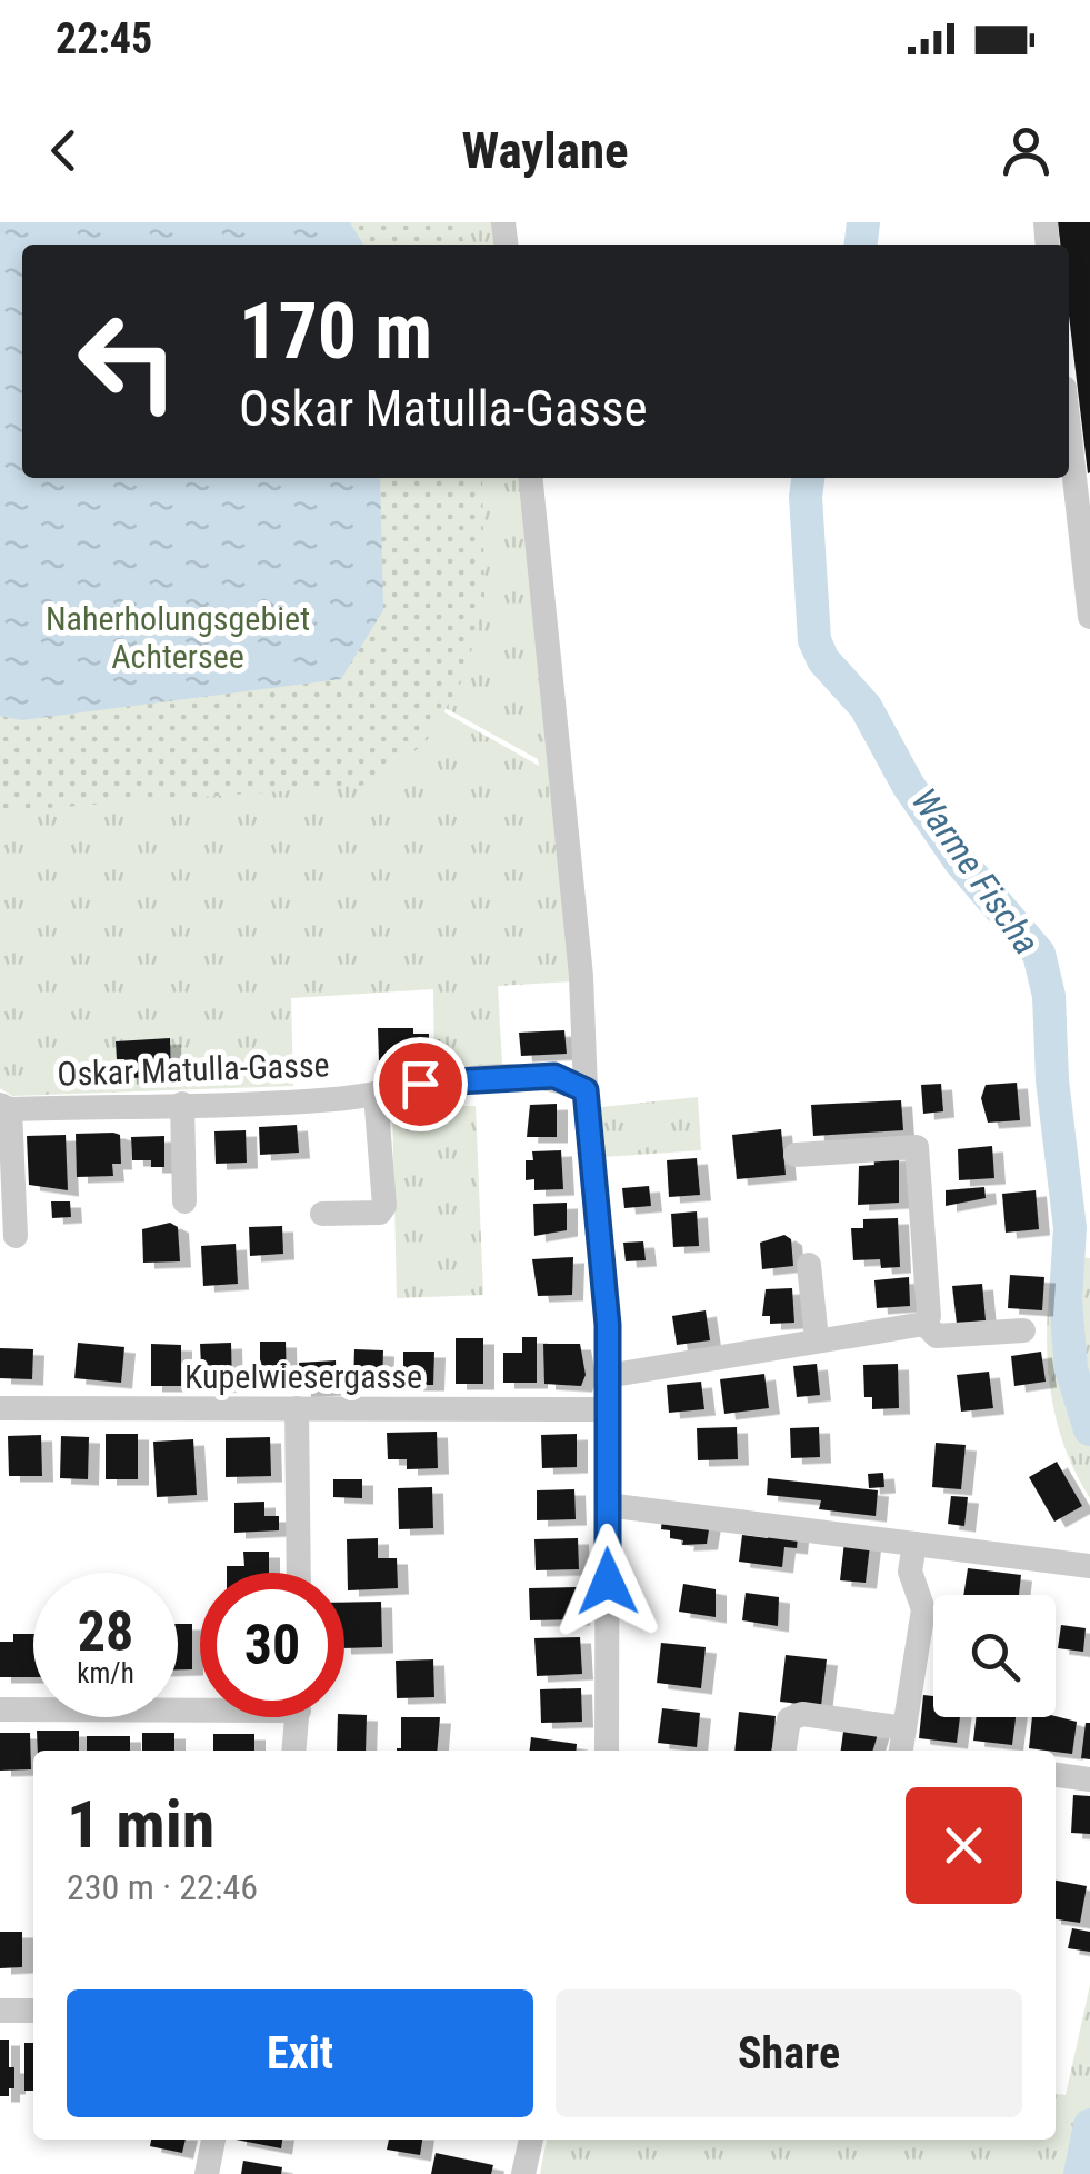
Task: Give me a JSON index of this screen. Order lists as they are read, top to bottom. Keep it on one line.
{"streets":{"street":["Oskar Matulla-Gasse","Kupelwiesergasse"]},"water":["Warme Fischa"],"parks":["Naherholungsgebiet Achtersee"],"page":{"status":"22:45","header":"Waylane","turn":["170 m","Oskar Matulla-Gasse"],"speed":"28 km/h","limit":"30","heading":["1 min","230 m · 22:46"],"buttons":["Exit","Share"]}}
